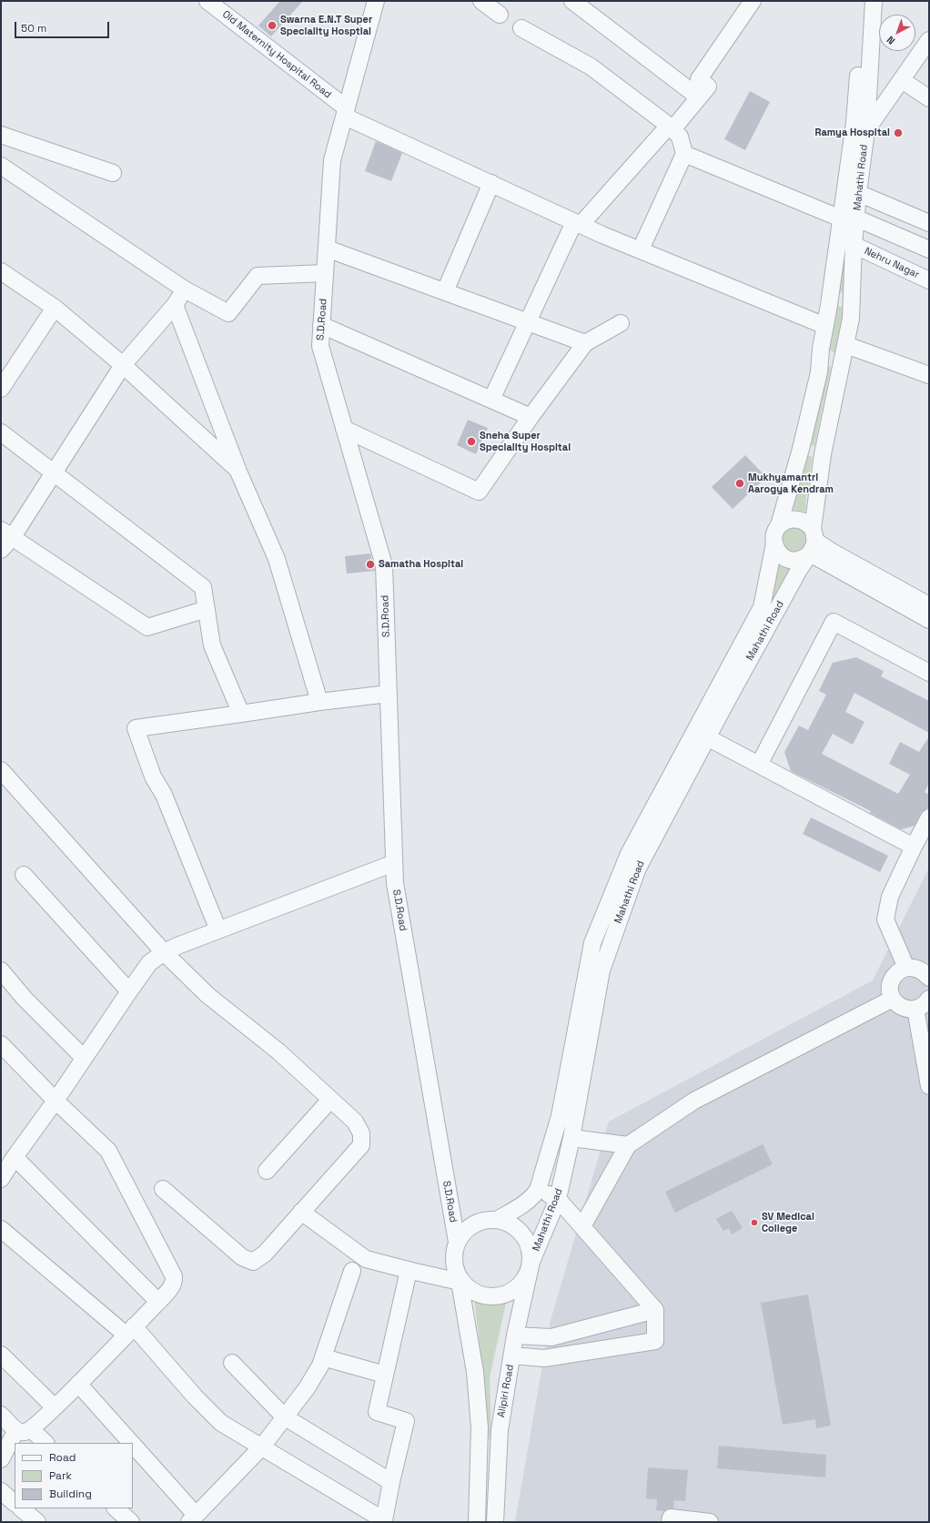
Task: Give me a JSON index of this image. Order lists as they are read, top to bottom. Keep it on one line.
{"streets":{"street":["Old Maternity Hospital Road","Mahathi Road","Nehru Nagar","S.D.Road","Alipiri Road"]},"crossings":[["Old Maternity Hospital Road","Mahathi Road"],["Old Maternity Hospital Road","S.D.Road"],["Mahathi Road","Nehru Nagar"],["Mahathi Road","S.D.Road"],["Mahathi Road","Alipiri Road"],["S.D.Road","Alipiri Road"]],"places":["Swarna E.N.T Super Speciality Hosptial","Ramya Hospital","Sneha Super Speciality Hospital","Mukhyamantri Aarogya Kendram","Samatha Hospital","SV Medical College"],"legend":["Road","Park","Building"],"scale_bar":"50 m","north":"bottom left"}
